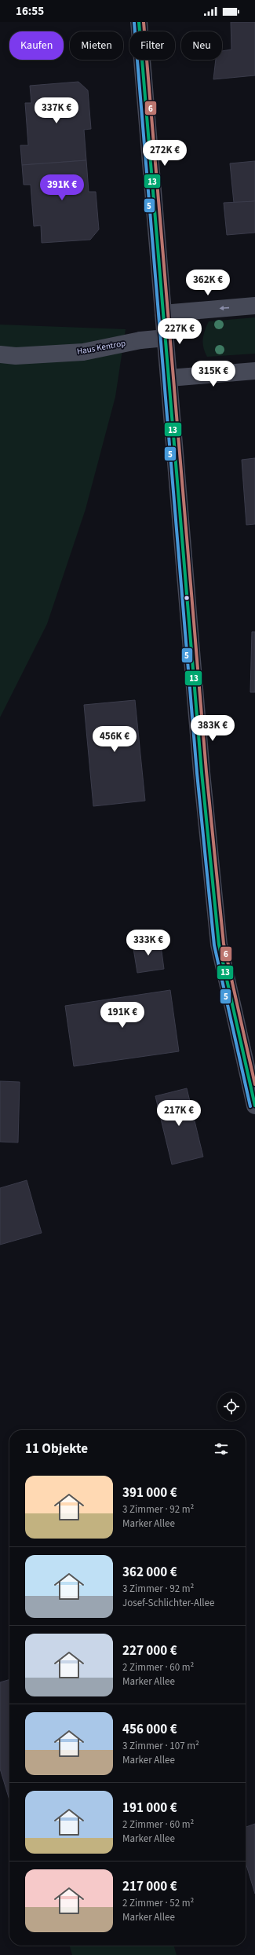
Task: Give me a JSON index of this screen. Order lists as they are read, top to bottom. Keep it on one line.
{"streets":{"street":["Haus Kentrop"]},"lines":["transit line 13","transit line 6","transit line 5"],"page":{"status":"16:55","chip":["Kaufen","Mieten","Filter","Neu"],"price":["337K €","272K €","391K €","362K €","227K €","315K €","383K €","456K €","333K €","191K €","217K €"],"heading":"11 Objekte","list":[{"name":"391 000 €","note":"3 Zimmer · 92 m² · Marker Allee"},{"name":"362 000 €","note":"3 Zimmer · 92 m² · Josef-Schlichter-Allee"},{"name":"227 000 €","note":"2 Zimmer · 60 m² · Marker Allee"},{"name":"456 000 €","note":"3 Zimmer · 107 m² · Marker Allee"},{"name":"191 000 €","note":"2 Zimmer · 60 m² · Marker Allee"},{"name":"217 000 €","note":"2 Zimmer · 52 m² · Marker Allee"}]}}
